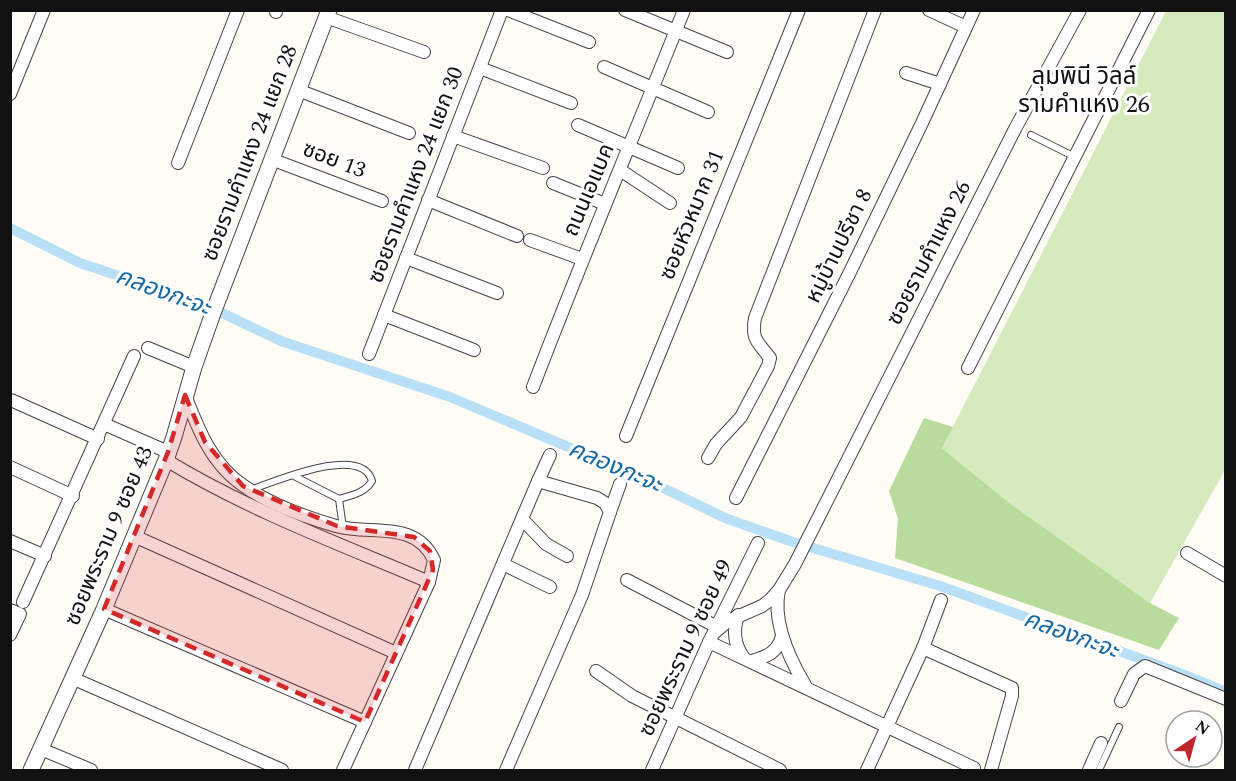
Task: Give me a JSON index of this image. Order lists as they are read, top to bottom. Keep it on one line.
{"streets":{"street":["ซอยรามคำแหง 24 แยก 28","ซอย 13","ซอยรามคำแหง 24 แยก 30","ถนนเอแบค","ซอยหัวหมาก 31","หมู่บ้านปรีชา 8","ซอยรามคำแหง 26","ซอยพระราม 9 ซอย 43","ซอยพระราม 9 ซอย 49"]},"crossings":[["ซอยรามคำแหง 24 แยก 28","ซอย 13"],["ซอยรามคำแหง 24 แยก 28","ซอยพระราม 9 ซอย 43"]],"districts":["ลุมพินี วิลล์ รามคำแหง 26"],"water":["คลองกะจะ"],"north":"top right"}
